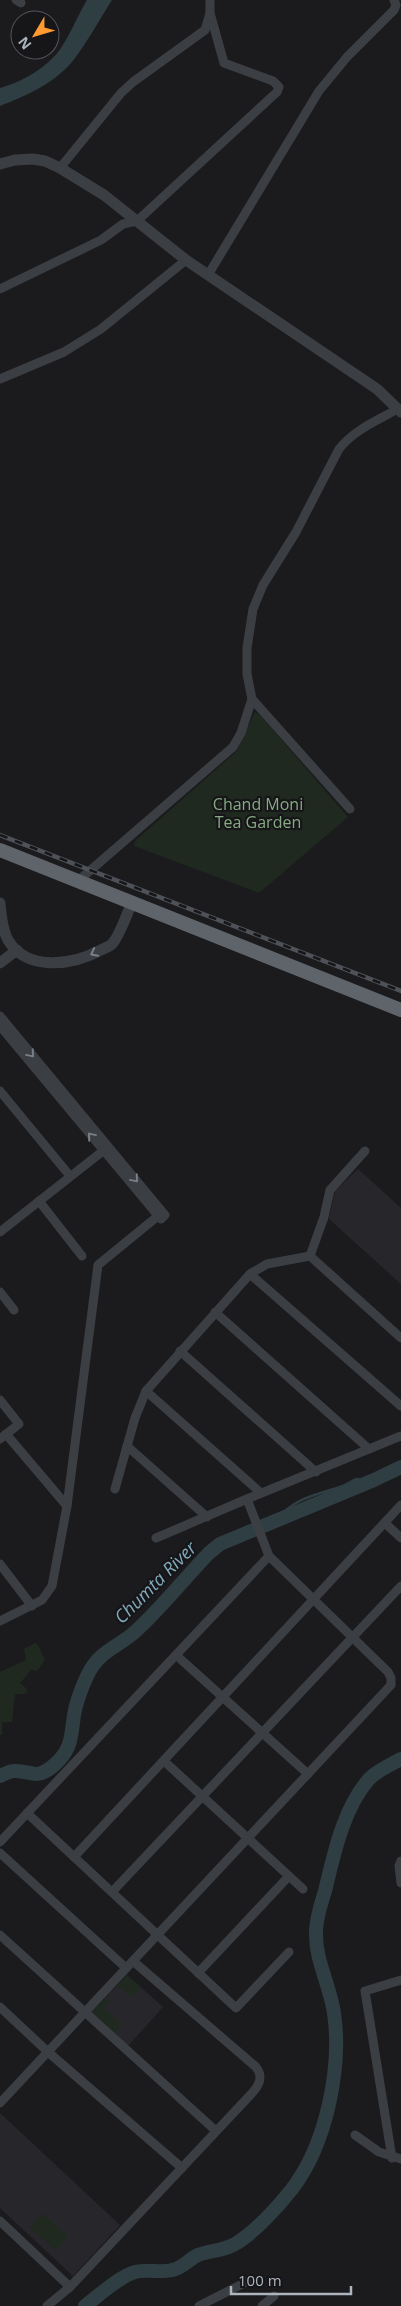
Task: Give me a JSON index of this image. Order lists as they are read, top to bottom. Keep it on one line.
{"water":["Chumta River"],"parks":["Chand Moni Tea Garden"],"scale_bar":"100 m","north":"bottom left"}
